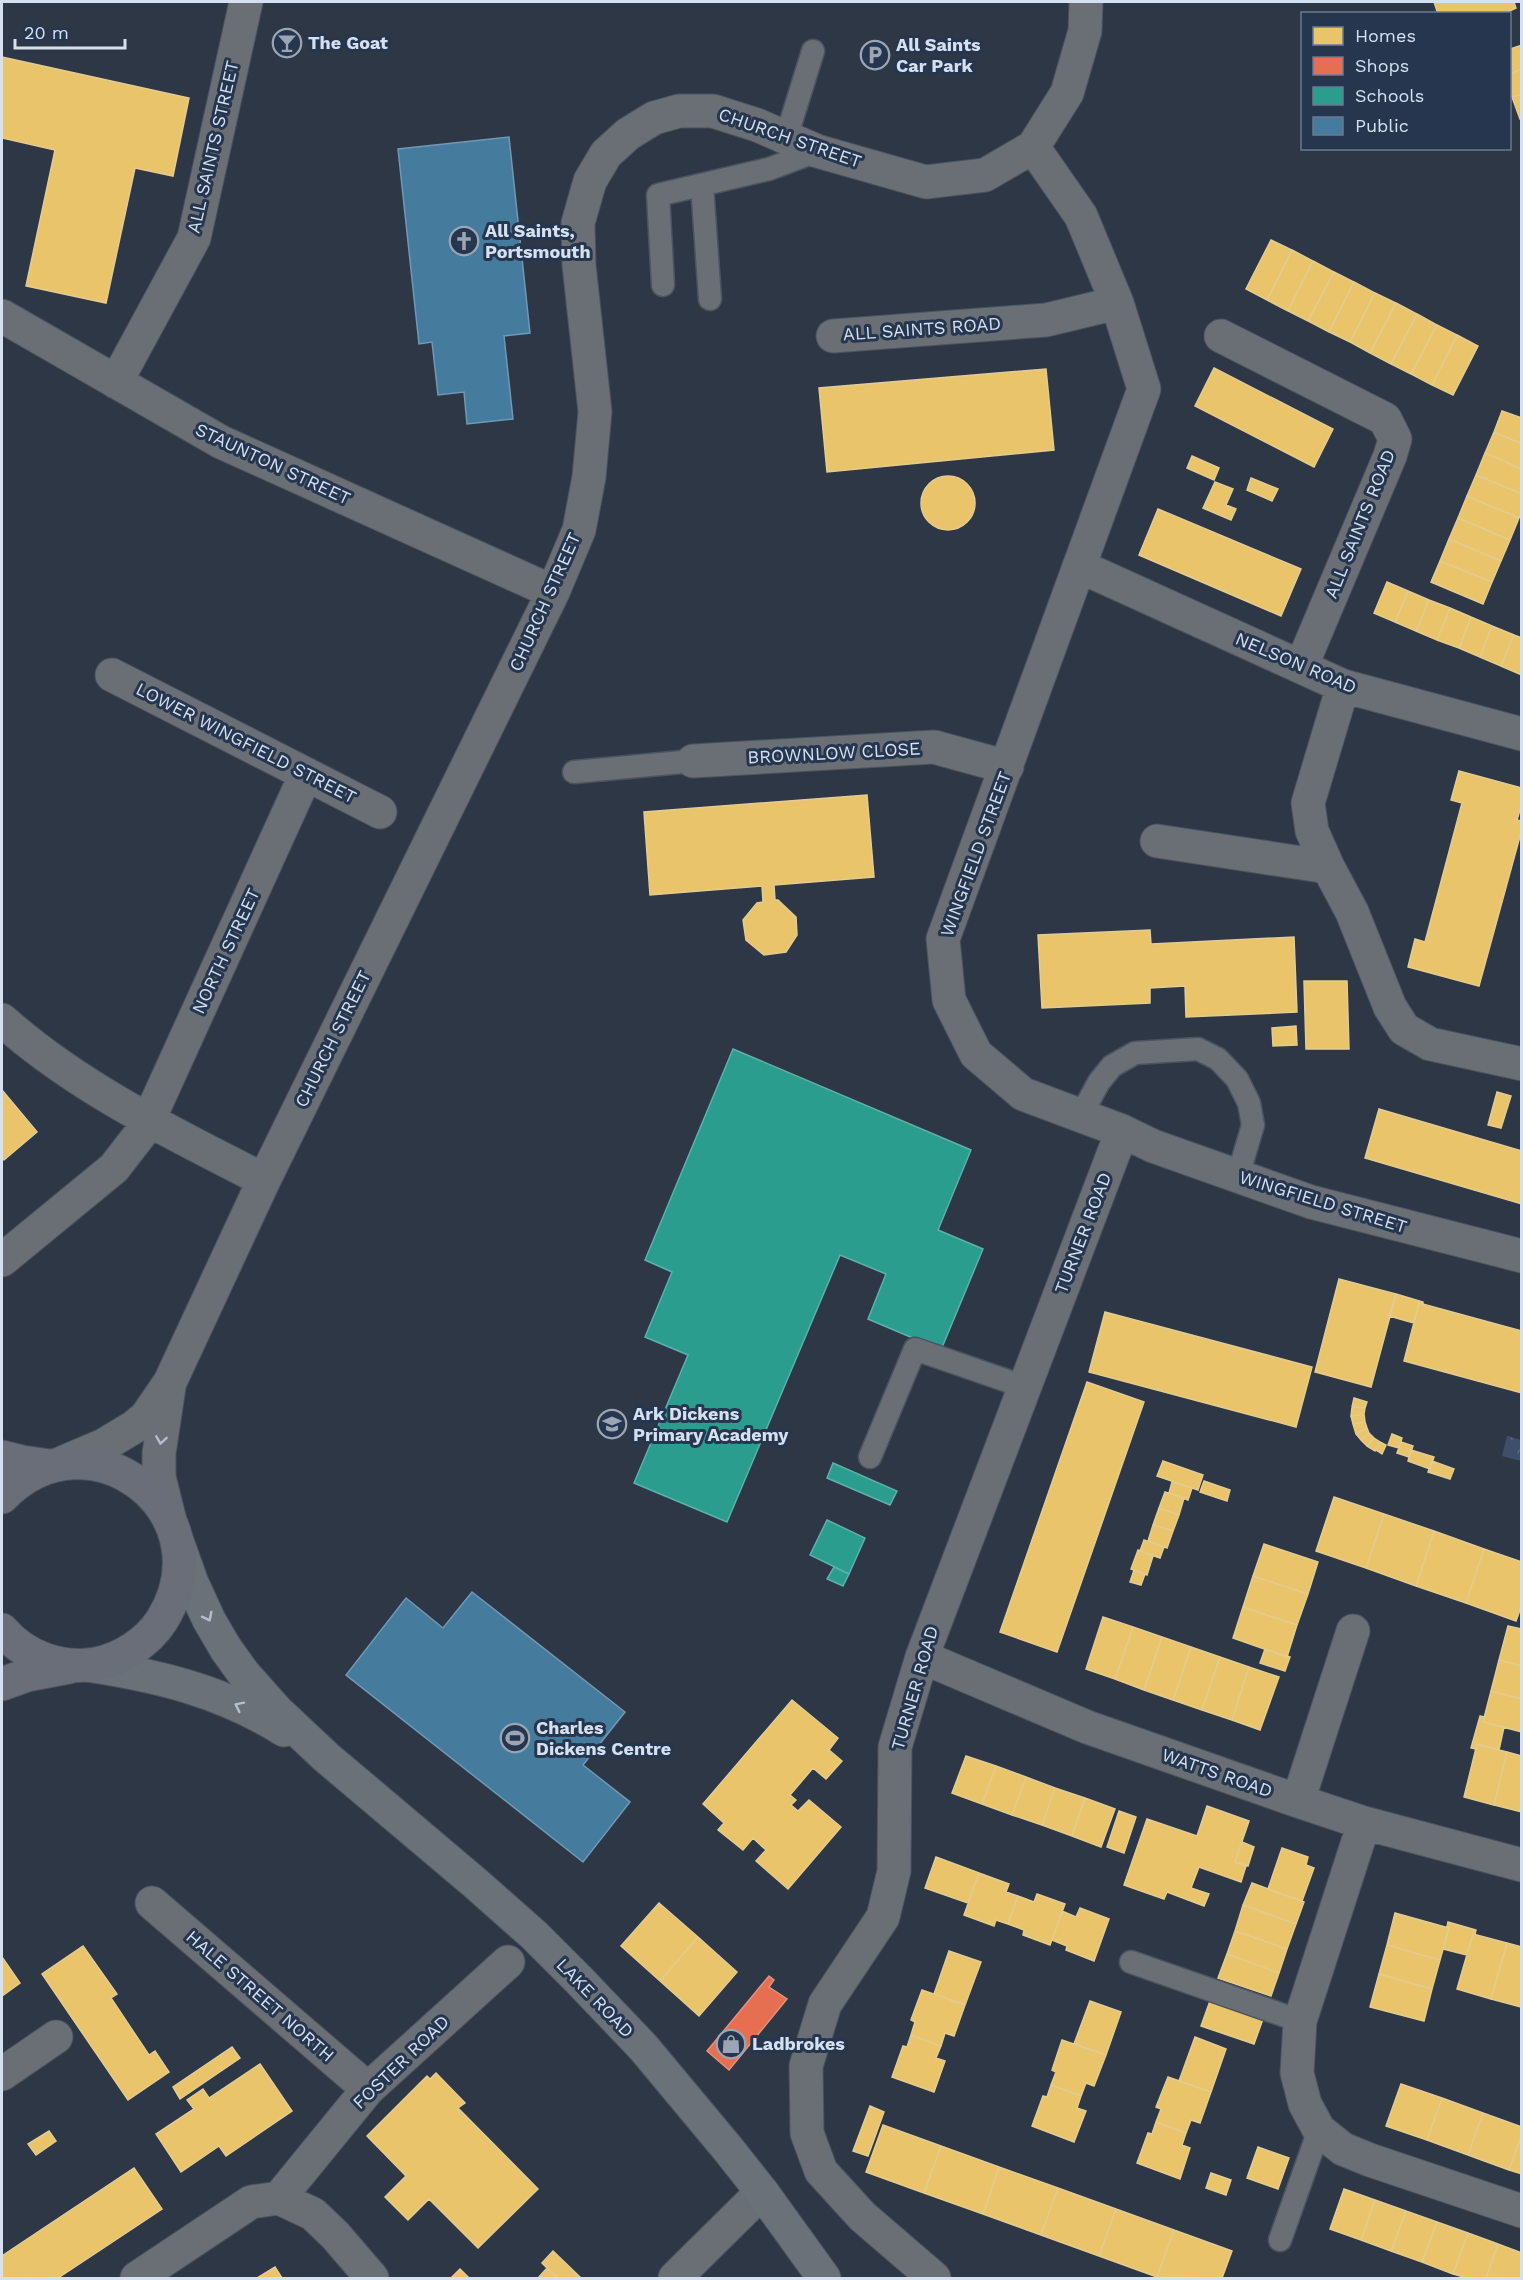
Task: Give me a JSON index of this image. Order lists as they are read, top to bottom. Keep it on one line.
{"streets":{"main road":["LAKE ROAD"],"street":["CHURCH STREET","ALL SAINTS STREET","ALL SAINTS ROAD","STAUNTON STREET","NELSON ROAD","LOWER WINGFIELD STREET","BROWNLOW CLOSE","WINGFIELD STREET","NORTH STREET","TURNER ROAD","WATTS ROAD","HALE STREET NORTH","FOSTER ROAD"]},"crossings":[["CHURCH STREET","STAUNTON STREET"],["CHURCH STREET","WINGFIELD STREET"],["CHURCH STREET","LAKE ROAD"],["ALL SAINTS STREET","STAUNTON STREET"],["ALL SAINTS ROAD","NELSON ROAD"],["ALL SAINTS ROAD","WINGFIELD STREET"],["NELSON ROAD","WINGFIELD STREET"],["LOWER WINGFIELD STREET","NORTH STREET"],["BROWNLOW CLOSE","WINGFIELD STREET"],["WINGFIELD STREET","TURNER ROAD"],["TURNER ROAD","WATTS ROAD"],["HALE STREET NORTH","FOSTER ROAD"]],"places":{"bar":["The Goat"],"parking":["All Saints Car Park"],"church":["All Saints, Portsmouth"],"school or university":["Ark Dickens Primary Academy"],"sports":["Charles Dickens Centre"],"shop":["Ladbrokes"]},"legend":["Homes","Shops","Schools","Public"],"scale_bar":"20 m"}
